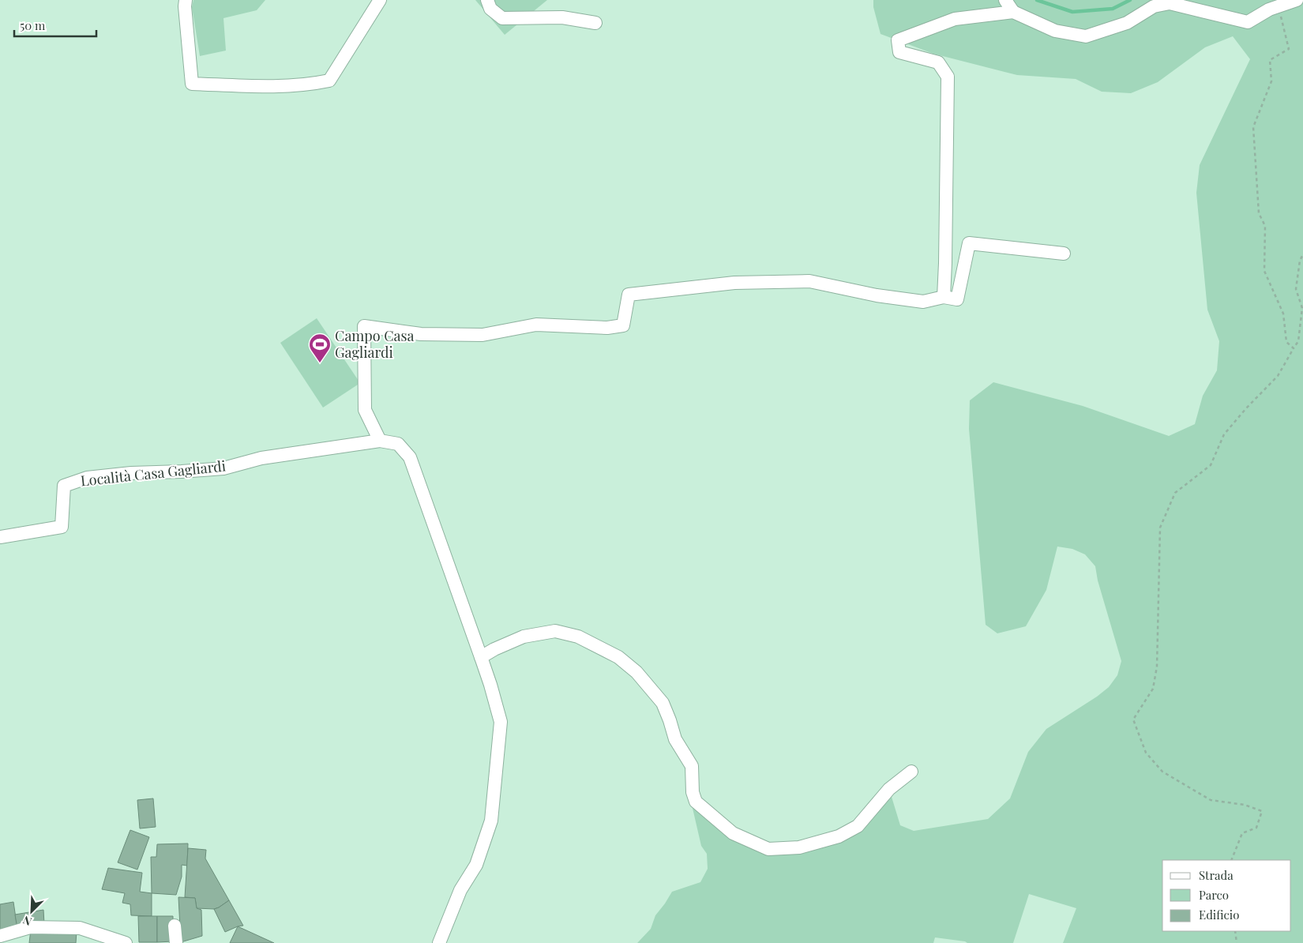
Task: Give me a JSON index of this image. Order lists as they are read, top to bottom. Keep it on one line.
{"streets":{"street":["Località Casa Gagliardi"]},"places":{"sports":["Campo Casa Gagliardi"]},"legend":["Strada","Parco","Edificio"],"scale_bar":"50 m","north":"bottom left"}
